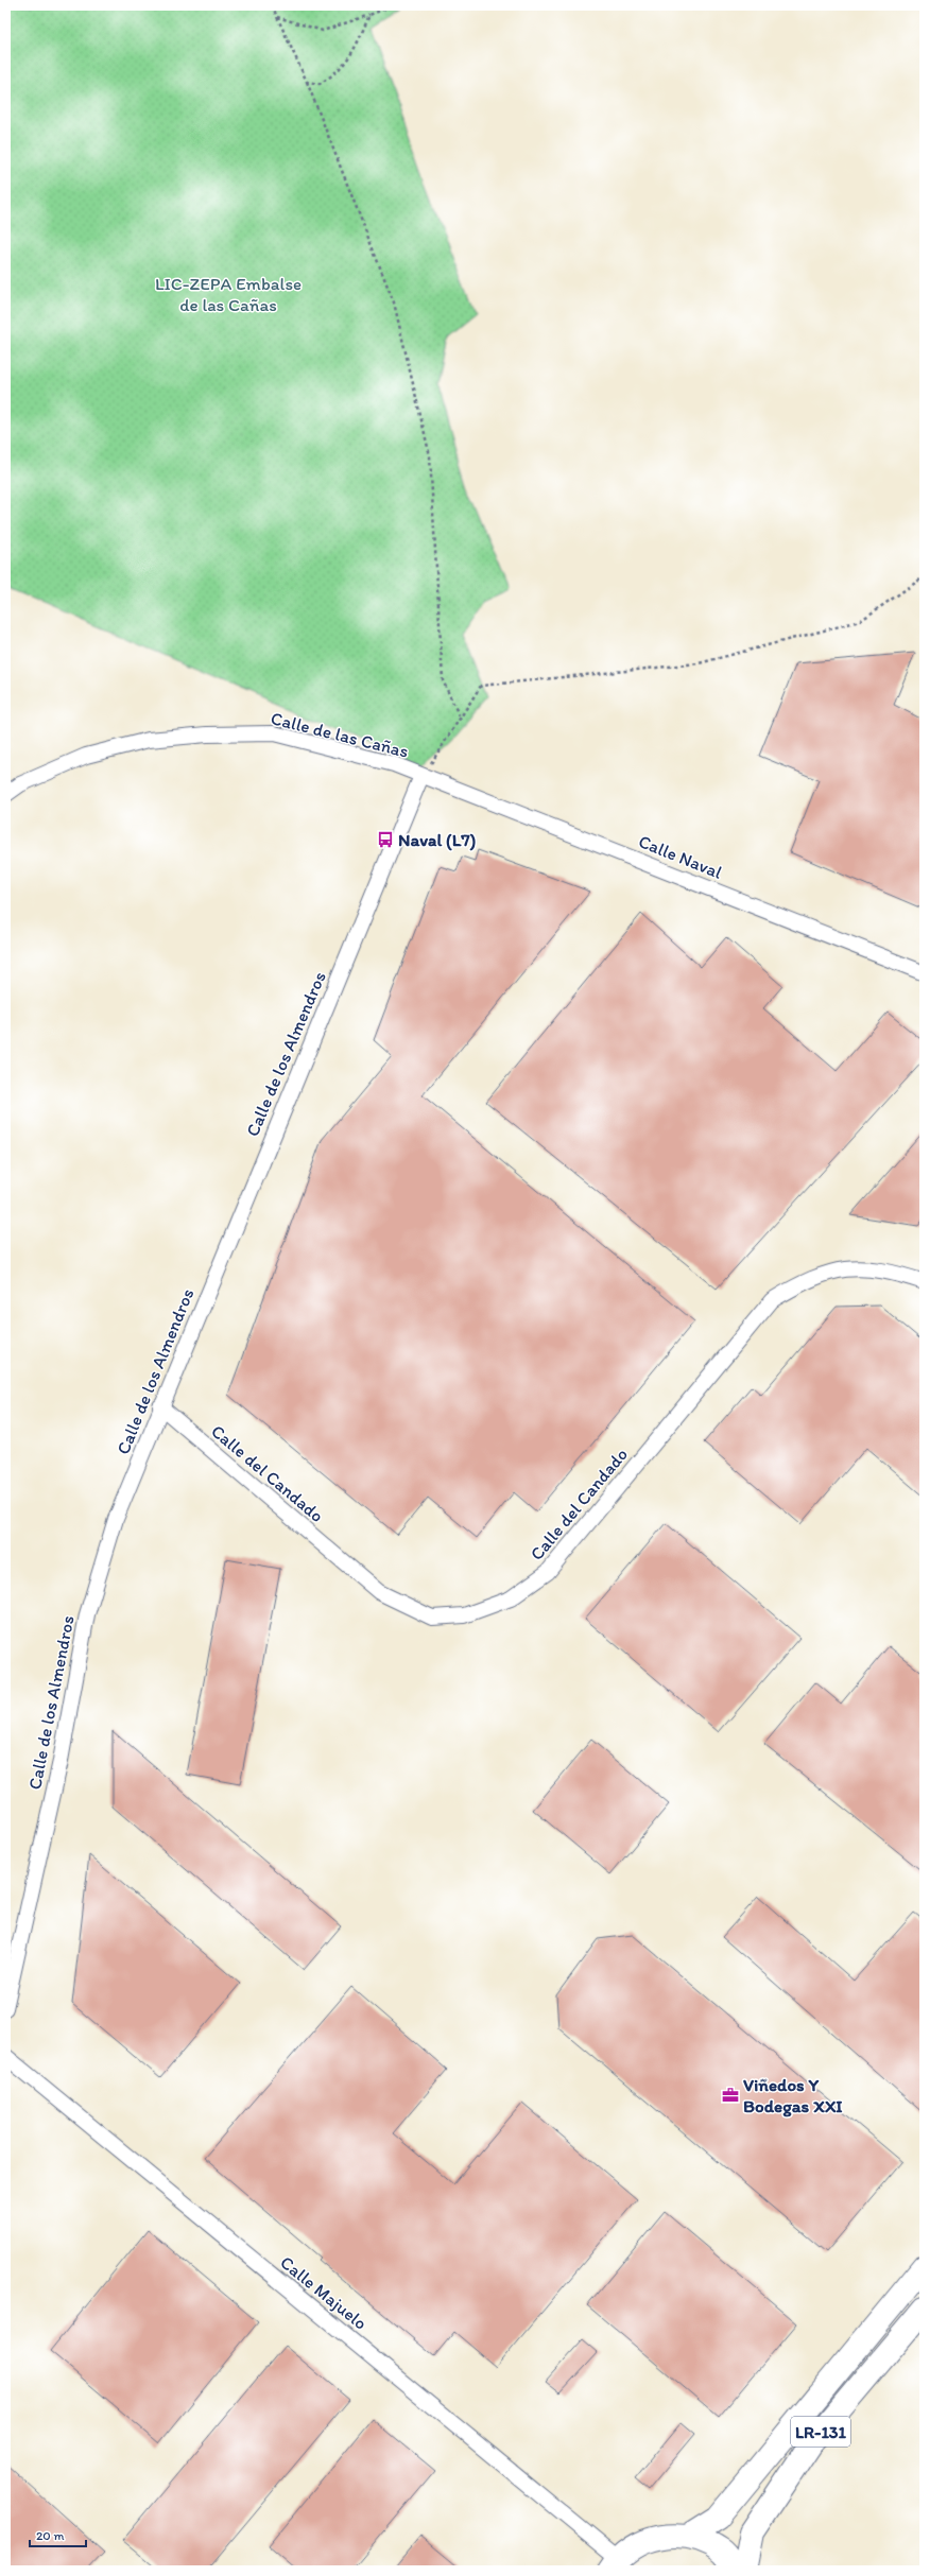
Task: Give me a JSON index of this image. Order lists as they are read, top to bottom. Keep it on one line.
{"streets":{"main road":["LR-131"],"street":["Calle de las Cañas","Calle Naval","Calle de los Almendros","Calle del Candado","Calle Majuelo"]},"crossings":[["Calle de las Cañas","Calle Naval"],["Calle de las Cañas","Calle de los Almendros"],["Calle Naval","Calle de los Almendros"],["Calle de los Almendros","Calle del Candado"],["Calle Majuelo","LR-131"]],"parks":["LIC-ZEPA Embalse de las Cañas"],"places":{"bus stop":["Naval (L7)"],"office":["Viñedos Y Bodegas XXI"]},"scale_bar":"20 m"}
